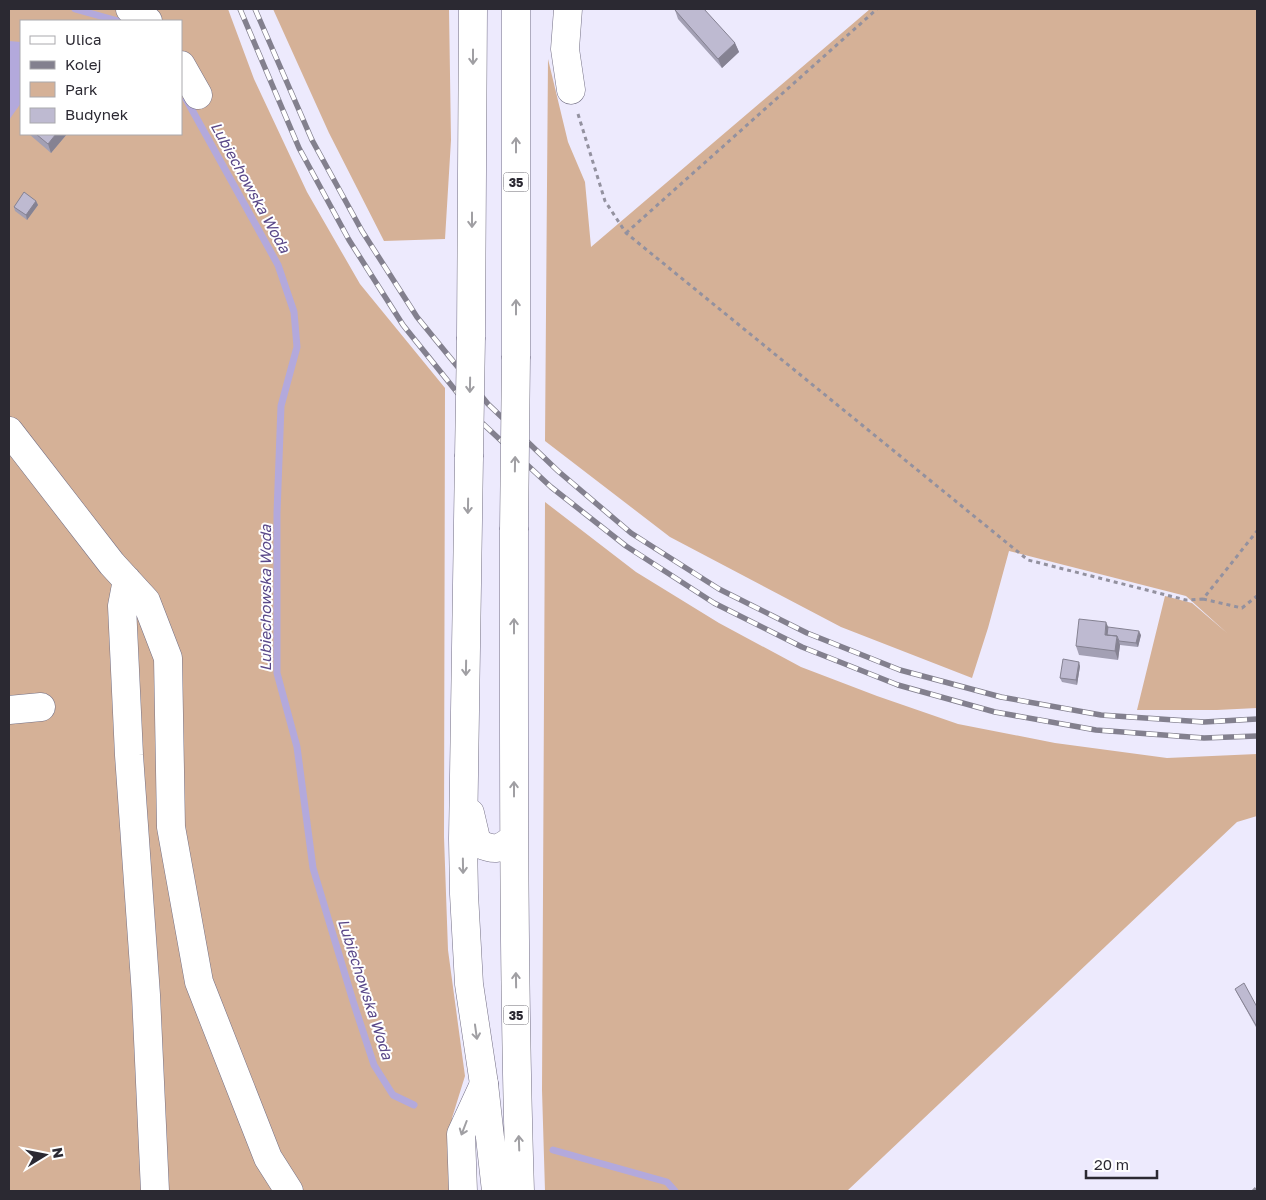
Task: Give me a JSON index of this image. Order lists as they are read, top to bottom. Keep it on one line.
{"streets":{"main road":["35"]},"water":["Lubiechowska Woda"],"legend":["Ulica","Kolej","Park","Budynek"],"scale_bar":"20 m","north":"right"}
